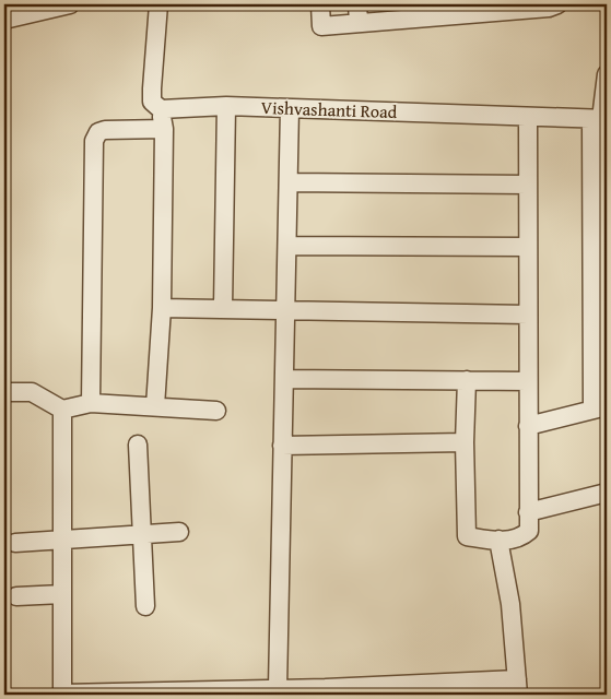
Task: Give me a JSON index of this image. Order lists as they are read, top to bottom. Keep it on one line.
{"streets":{"street":["Vishvashanti Road"]}}
